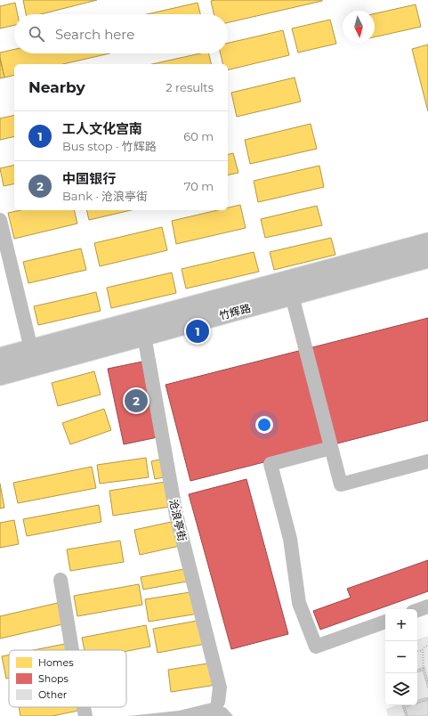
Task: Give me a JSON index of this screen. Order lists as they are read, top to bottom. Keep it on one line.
{"streets":{"main road":["竹辉路"],"street":["沧浪亭街"]},"crossings":[["竹辉路","沧浪亭街"]],"legend":["Homes","Shops","Other"],"north":"bottom","page":{"search":"Search here","heading":["Nearby","2 results"],"list":[{"mark":"1","name":"工人文化宫南","note":"Bus stop · 竹辉路","value":"60 m"},{"mark":"2","name":"中国银行","note":"Bank · 沧浪亭街","value":"70 m"}],"pins":["1","2"],"map_buttons":["+","−"]}}
